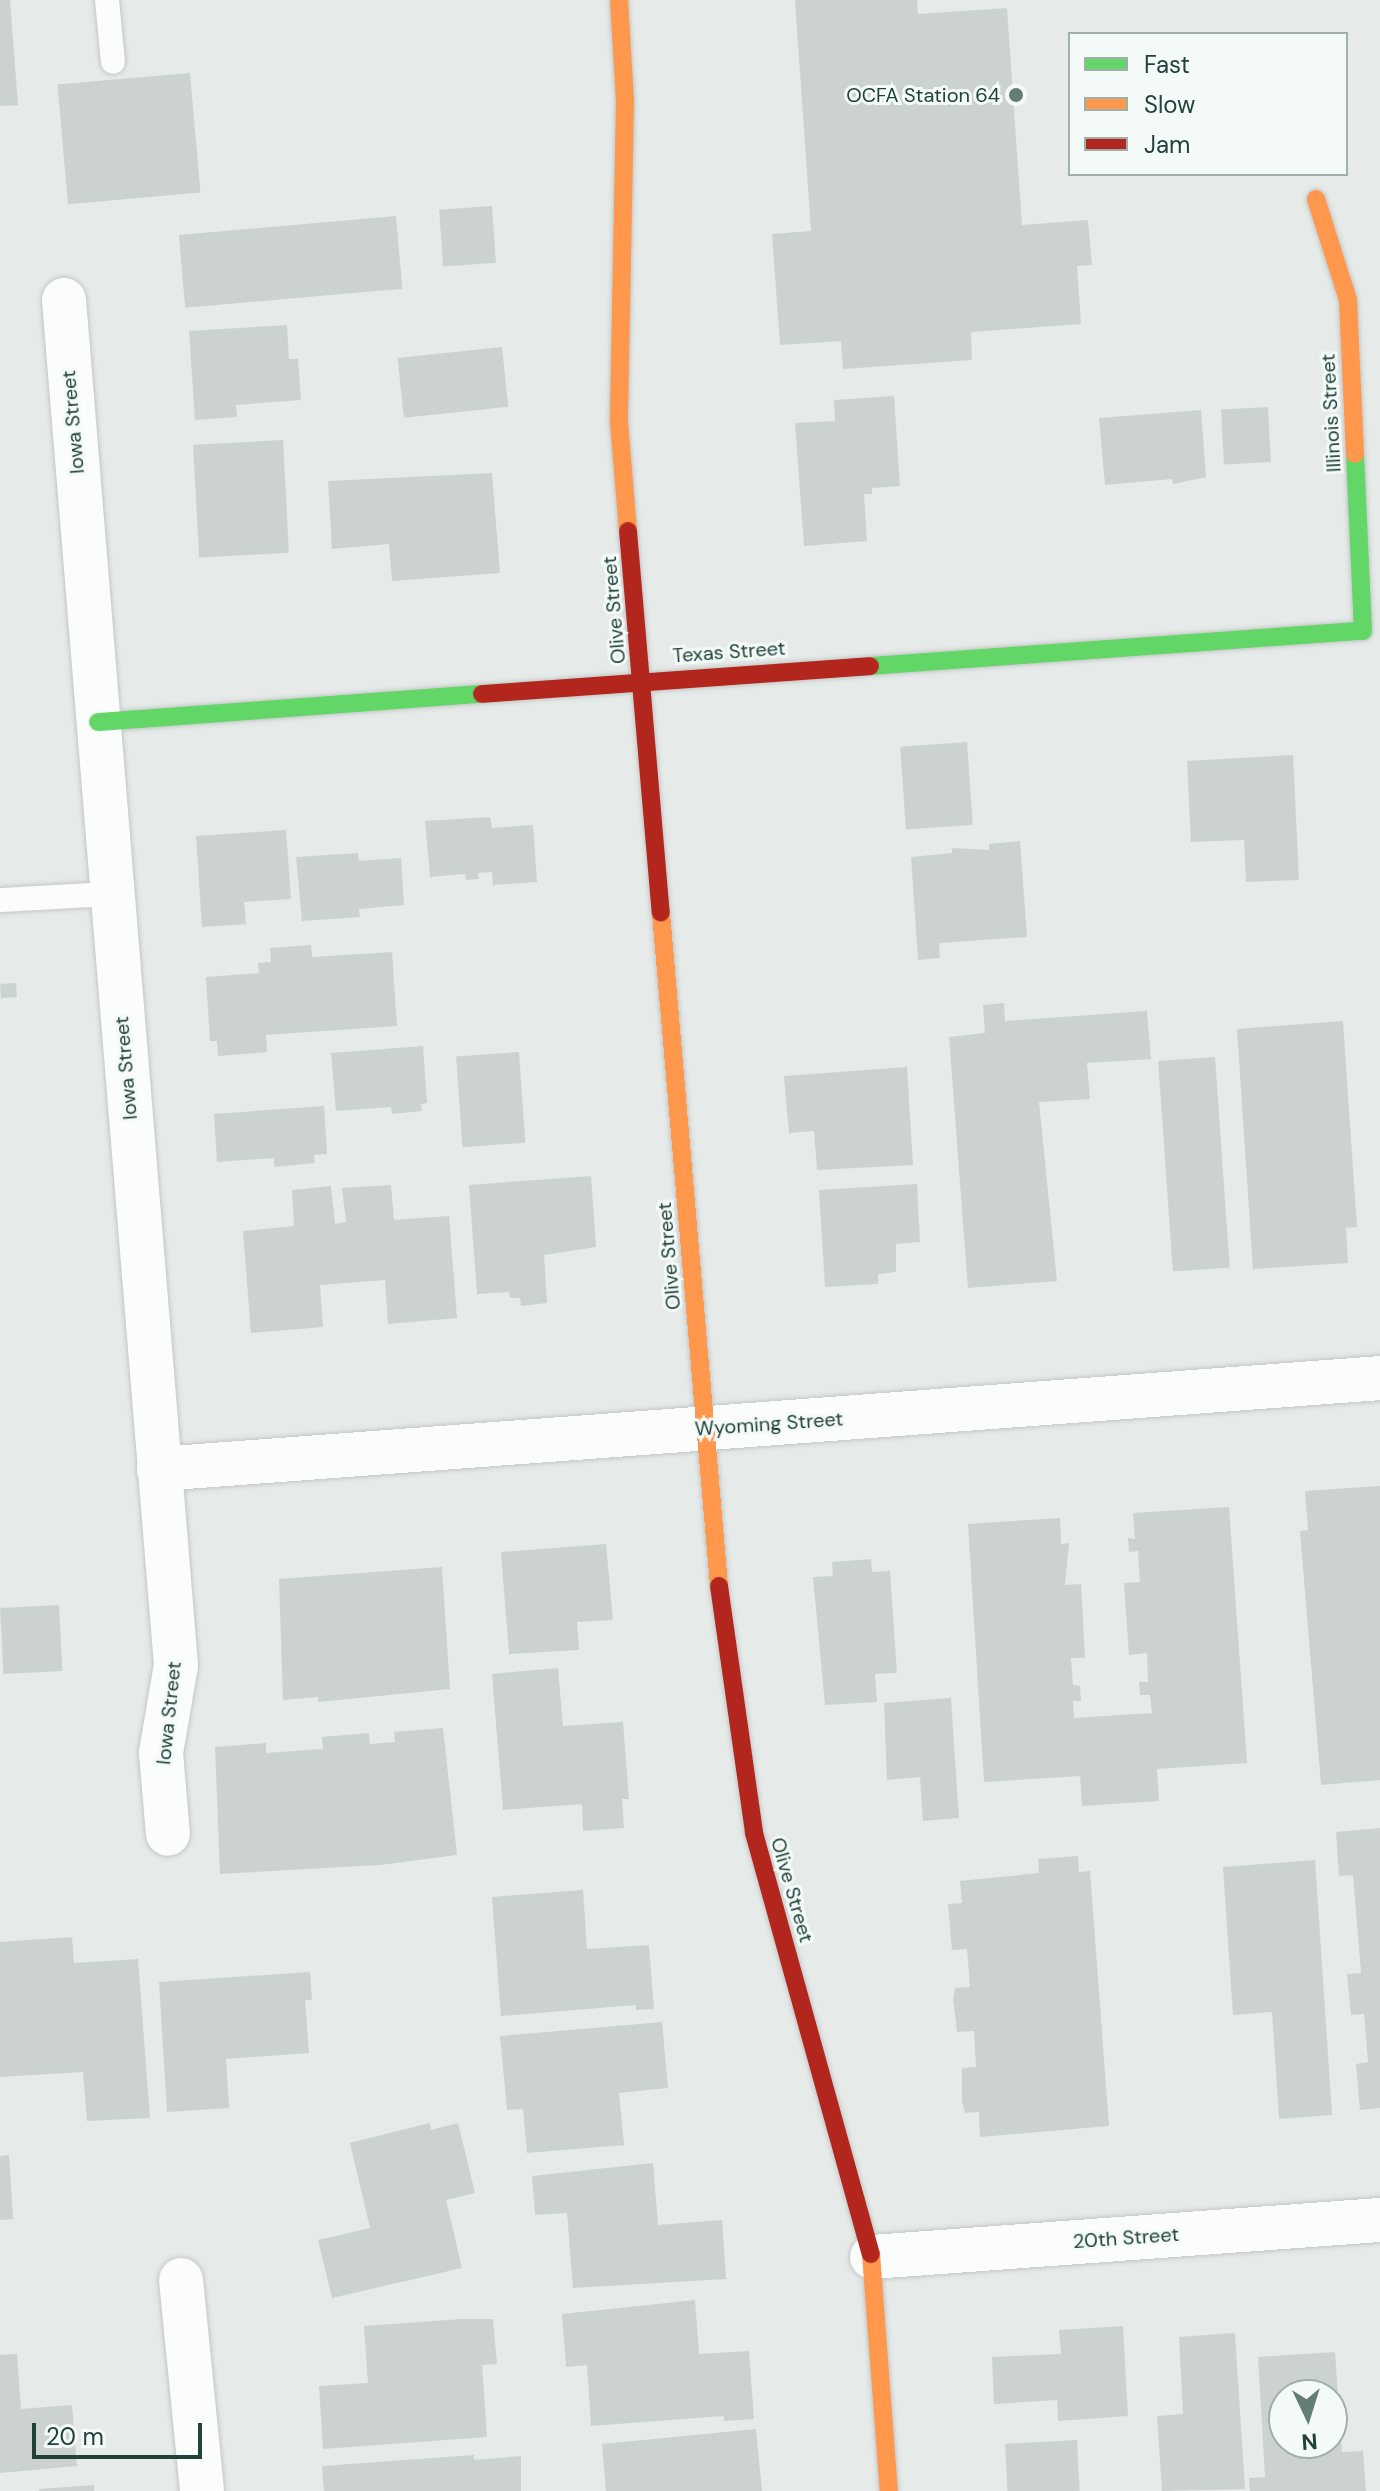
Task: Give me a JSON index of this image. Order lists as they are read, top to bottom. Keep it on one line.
{"streets":{"street":["Illinois Street","Iowa Street","Olive Street","Texas Street","Wyoming Street","20th Street"]},"crossings":[["Illinois Street","Texas Street"],["Iowa Street","Texas Street"],["Iowa Street","Wyoming Street"],["Olive Street","Texas Street"],["Olive Street","Wyoming Street"],["Olive Street","20th Street"]],"places":["OCFA Station 64"],"legend":["Fast","Slow","Jam"],"scale_bar":"20 m","north":"bottom"}
